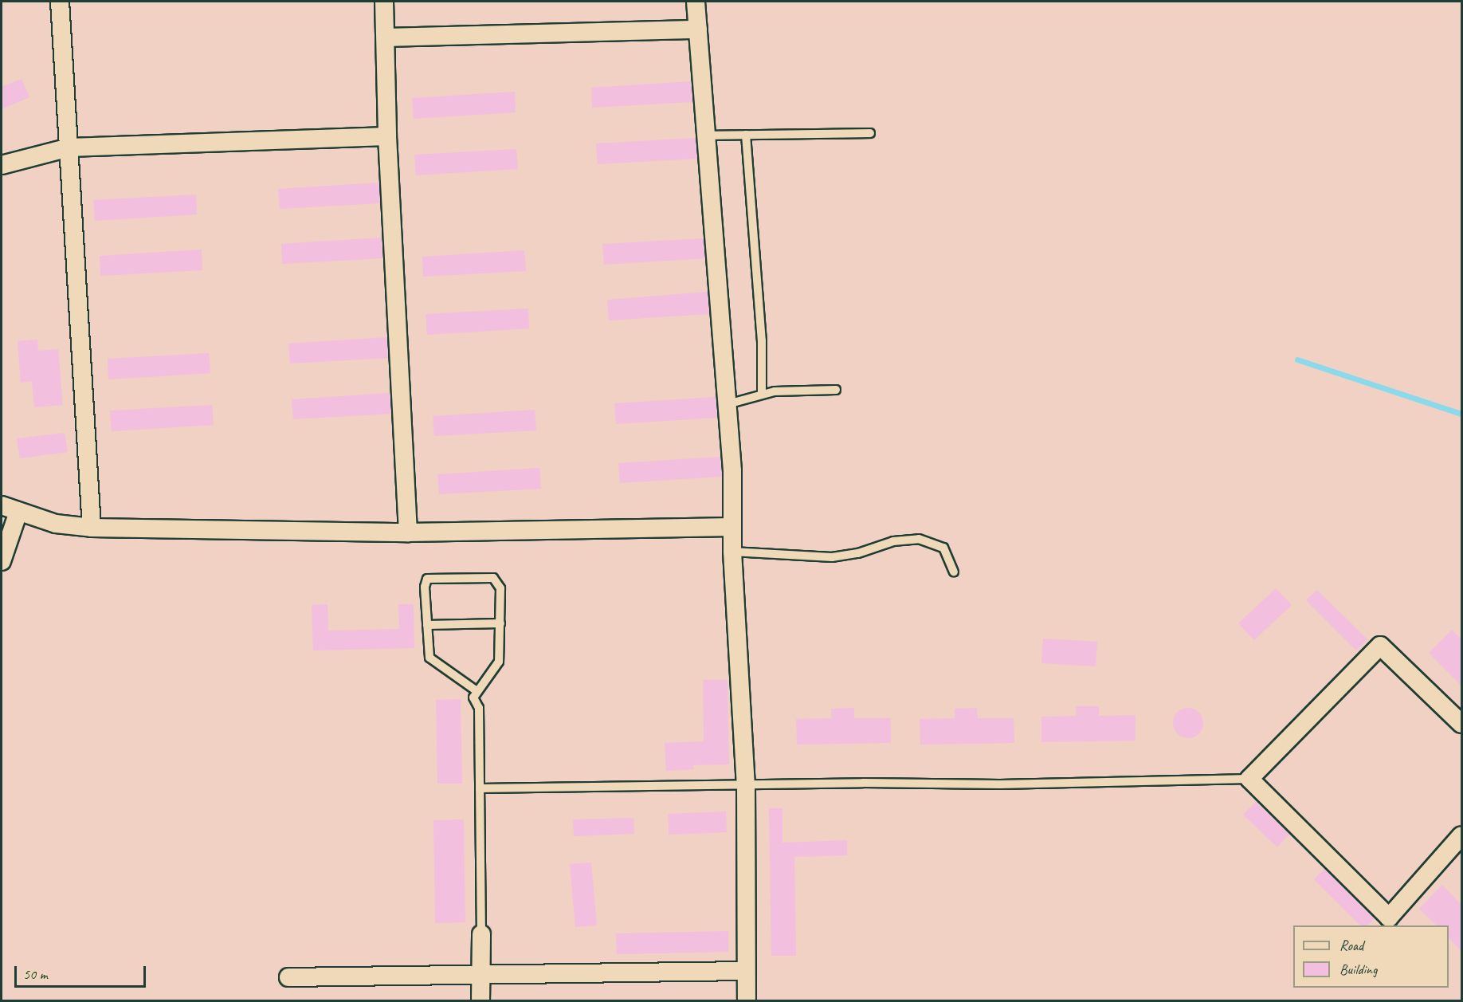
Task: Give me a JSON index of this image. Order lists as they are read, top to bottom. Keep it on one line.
{"legend":["Road","Building"],"scale_bar":"50 m"}
